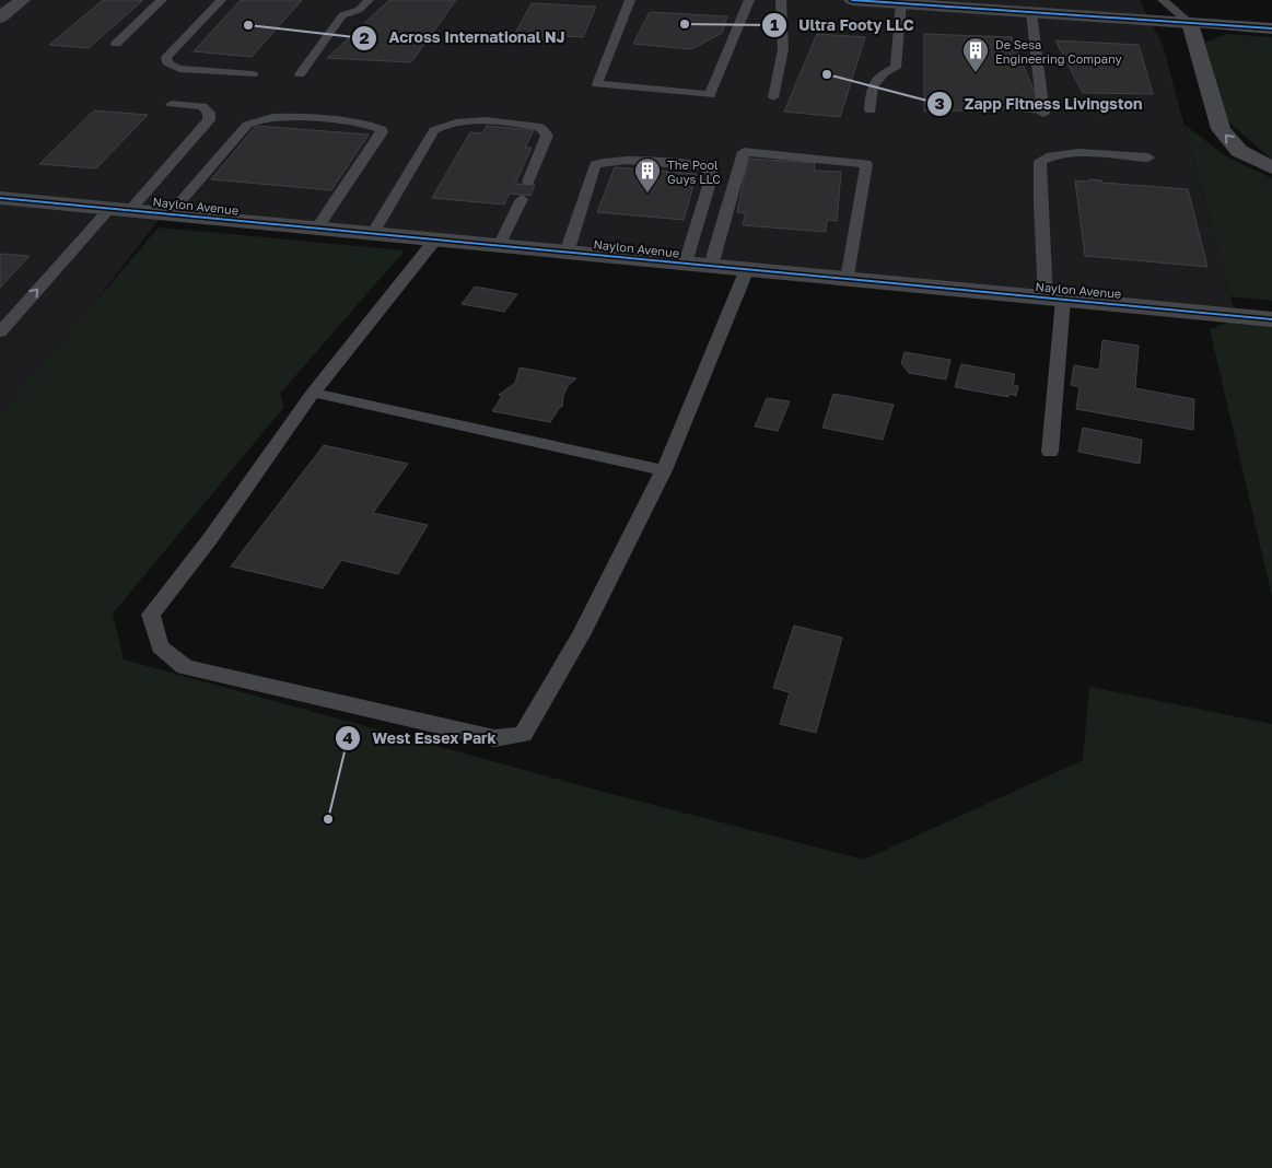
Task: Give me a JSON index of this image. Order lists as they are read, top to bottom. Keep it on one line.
{"streets":{"street":["Naylon Avenue"]},"places":{"other":["Ultra Footy LLC","Across International NJ","Zapp Fitness Livingston","West Essex Park"],"building":["De Sesa Engineering Company","The Pool Guys LLC"]}}
